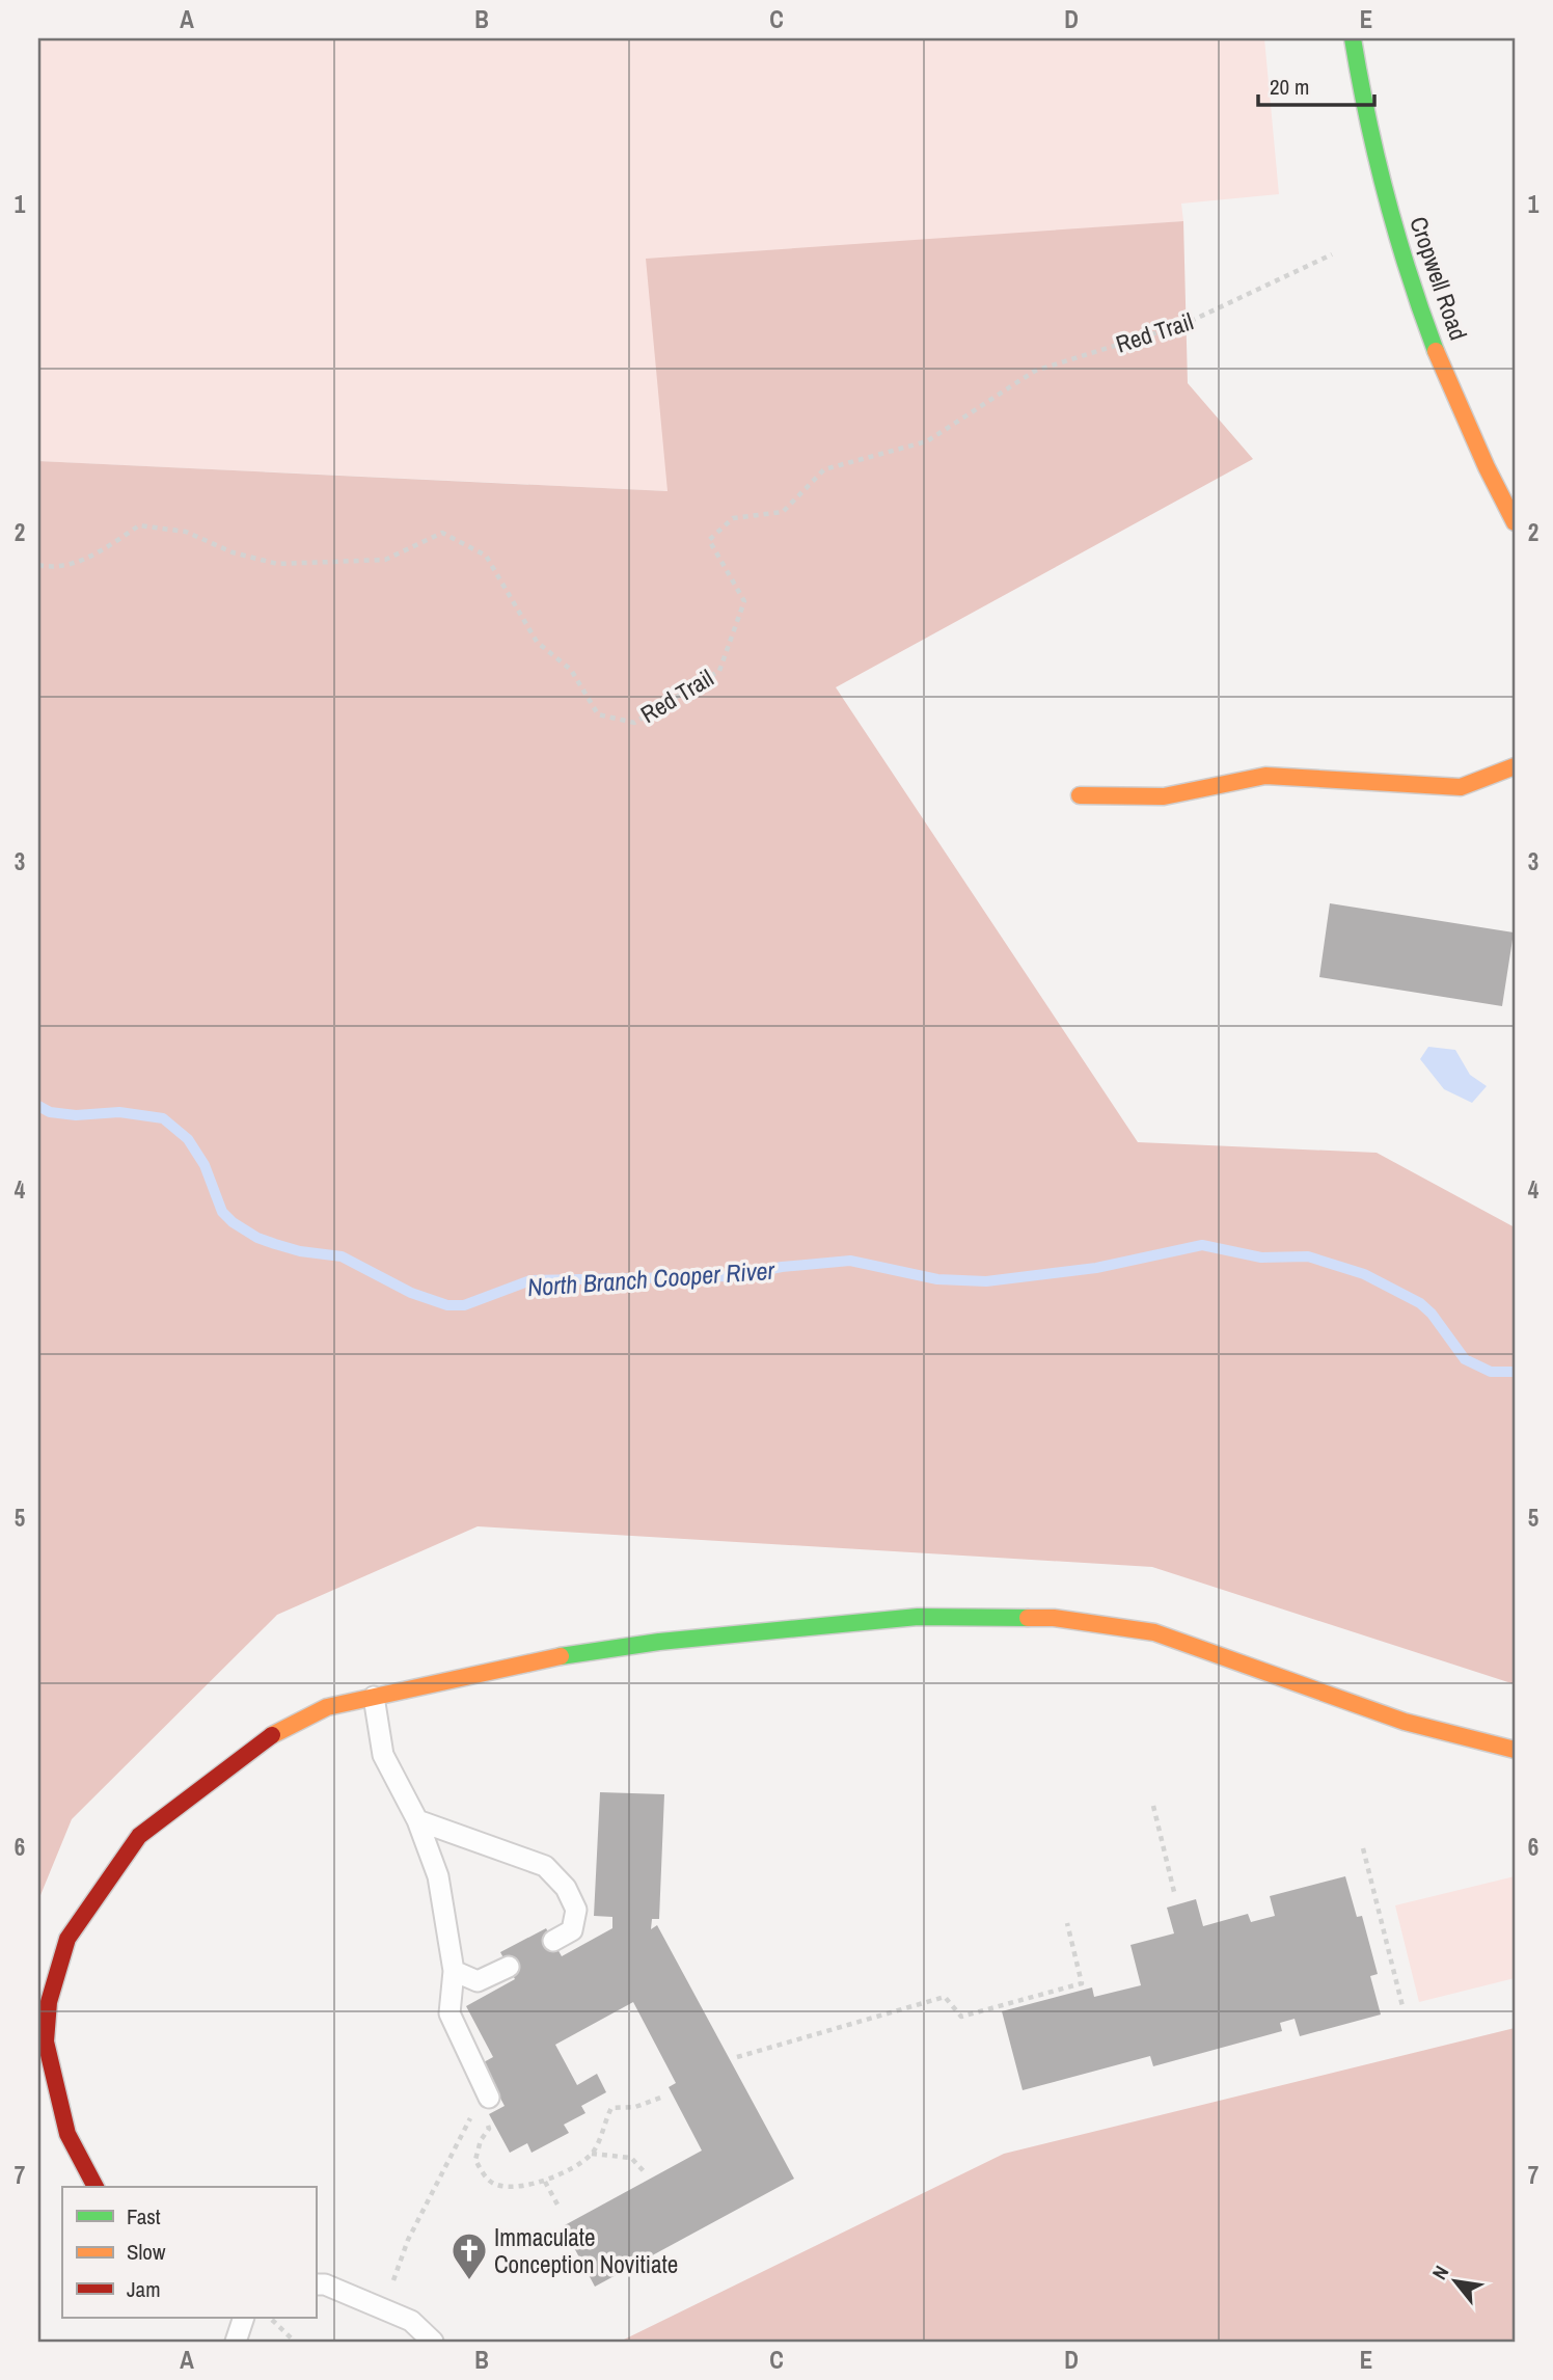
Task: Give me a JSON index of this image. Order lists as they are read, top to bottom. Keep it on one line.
{"streets":{"street":["Cropwell Road"],"path":["Red Trail"]},"water":["North Branch Cooper River"],"places":{"church":["Immaculate Conception Novitiate"]},"legend":["Fast","Slow","Jam"],"scale_bar":"20 m","north":"top left","grid":{"columns":["A","B","C","D","E"],"rows":["1","2","3","4","5","6","7"]}}
